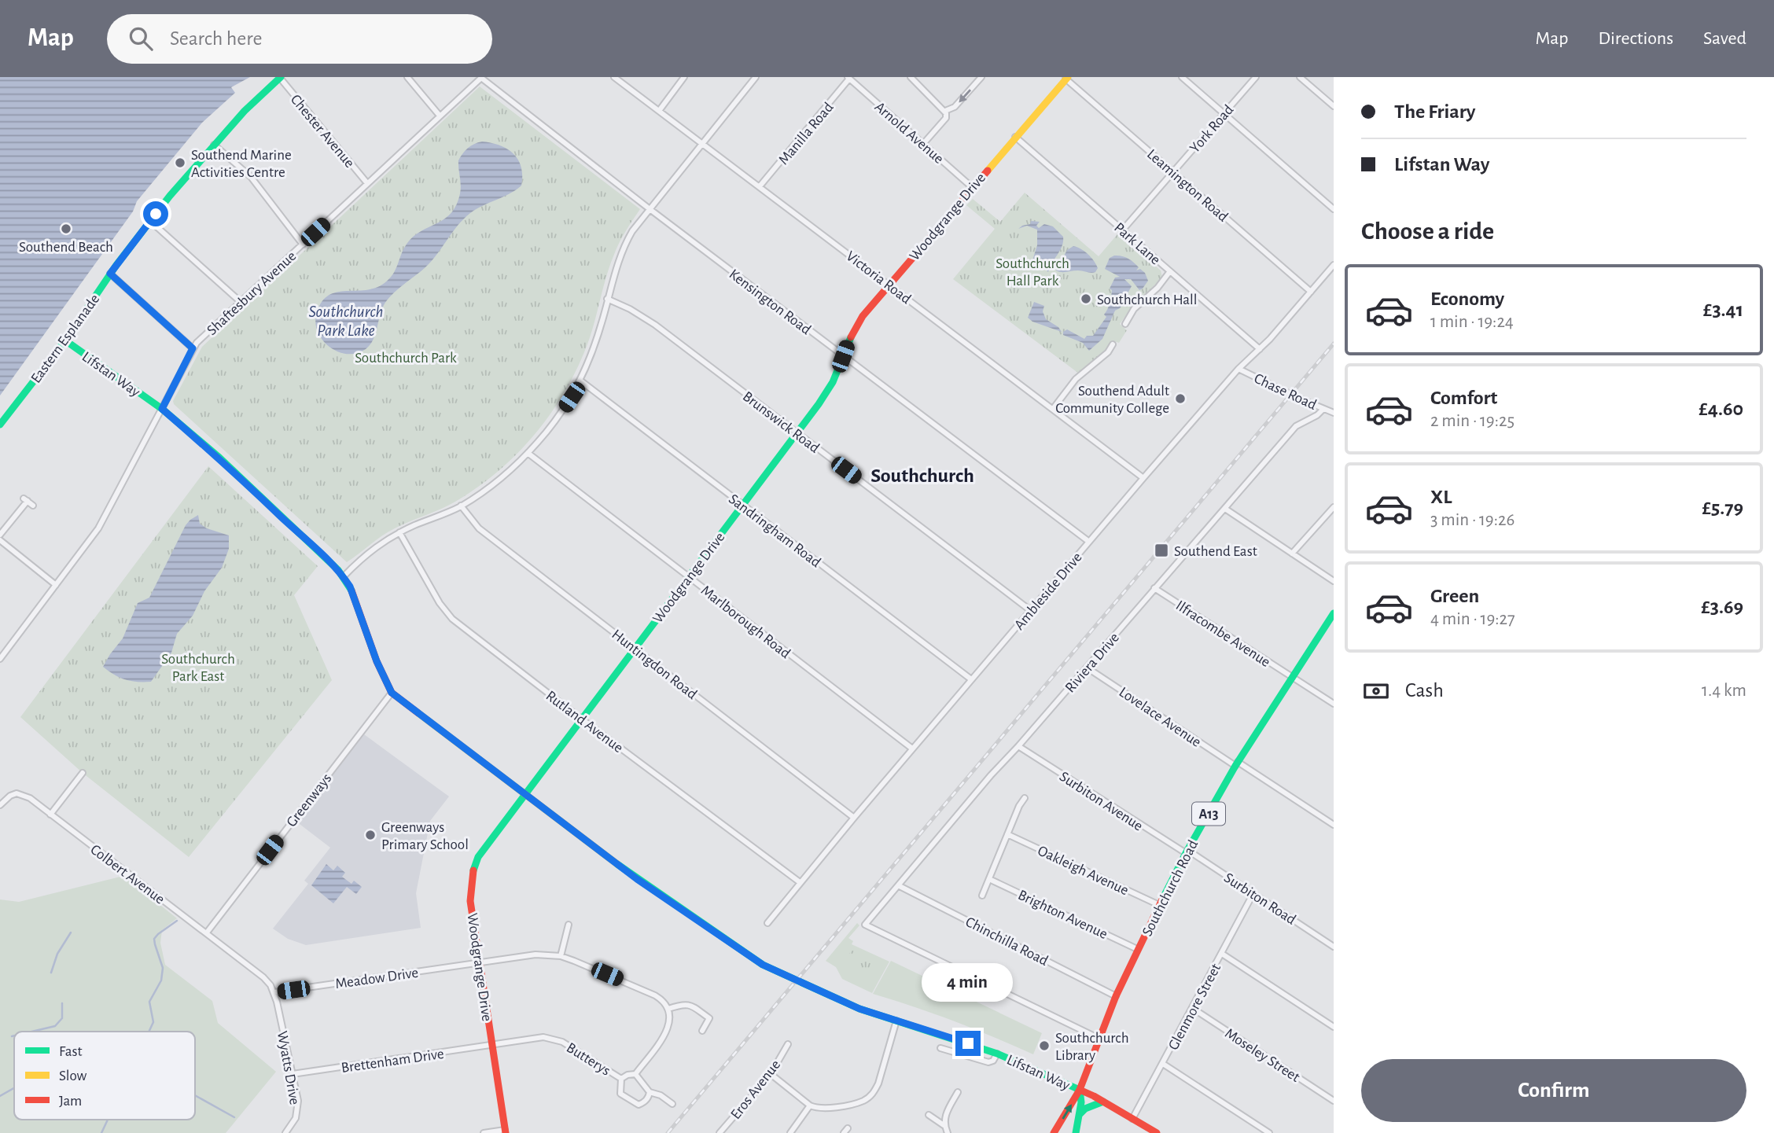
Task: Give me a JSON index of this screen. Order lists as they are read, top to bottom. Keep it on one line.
{"streets":{"street":["York Road","Chester Avenue","Arnold Avenue","Manilla Road","Leamington Road","Woodgrange Drive","Park Lane","Victoria Road","Shaftesbury Avenue","Kensington Road","Eastern Esplanade","Lifstan Way","Chase Road","Brunswick Road","Sandringham Road","Ambleside Drive","Marlborough Road","Ilfracombe Avenue","Riviera Drive","Huntingdon Road","Lovelace Avenue","Rutland Avenue","Greenways","Surbiton Avenue","A13","Oakleigh Avenue","Colbert Avenue","Southchurch Road","Surbiton Road","Brighton Avenue","Chinchilla Road","Meadow Drive","Glenmore Street","Moseley Street","Butterys","Brettenham Drive","Wyatts Drive","Eros Avenue"]},"crossings":[["York Road","Leamington Road"],["York Road","Park Lane"],["Chester Avenue","Shaftesbury Avenue"],["Chester Avenue","Eastern Esplanade"],["Arnold Avenue","Manilla Road"],["Arnold Avenue","Woodgrange Drive"],["Manilla Road","Victoria Road"],["Leamington Road","Woodgrange Drive"],["Leamington Road","Ambleside Drive"],["Woodgrange Drive","Park Lane"],["Woodgrange Drive","Victoria Road"],["Woodgrange Drive","Kensington Road"],["Woodgrange Drive","Lifstan Way"],["Woodgrange Drive","Brunswick Road"],["Woodgrange Drive","Sandringham Road"],["Woodgrange Drive","Marlborough Road"],["Woodgrange Drive","Huntingdon Road"],["Woodgrange Drive","Rutland Avenue"],["Woodgrange Drive","Meadow Drive"],["Woodgrange Drive","Butterys"],["Woodgrange Drive","Brettenham Drive"],["Park Lane","Ambleside Drive"],["Victoria Road","Ambleside Drive"],["Shaftesbury Avenue","Kensington Road"],["Shaftesbury Avenue","Lifstan Way"],["Kensington Road","Ambleside Drive"],["Eastern Esplanade","Lifstan Way"],["Lifstan Way","Greenways"],["Lifstan Way","A13"],["Lifstan Way","Southchurch Road"],["Lifstan Way","Glenmore Street"],["Chase Road","Ambleside Drive"],["Chase Road","Riviera Drive"],["Brunswick Road","Ambleside Drive"],["Sandringham Road","Ambleside Drive"],["Ambleside Drive","Marlborough Road"],["Ambleside Drive","Huntingdon Road"],["Ambleside Drive","Rutland Avenue"],["Ilfracombe Avenue","Riviera Drive"],["Ilfracombe Avenue","Southchurch Road"],["Riviera Drive","Lovelace Avenue"],["Riviera Drive","Surbiton Avenue"],["Riviera Drive","Southchurch Road"],["Riviera Drive","Chinchilla Road"],["Lovelace Avenue","Southchurch Road"],["Greenways","Colbert Avenue"],["Greenways","Wyatts Drive"],["Surbiton Avenue","Southchurch Road"],["Surbiton Avenue","Surbiton Road"],["A13","Southchurch Road"],["Oakleigh Avenue","Southchurch Road"],["Colbert Avenue","Wyatts Drive"],["Southchurch Road","Surbiton Road"],["Southchurch Road","Brighton Avenue"],["Southchurch Road","Chinchilla Road"],["Surbiton Road","Glenmore Street"],["Meadow Drive","Wyatts Drive"],["Glenmore Street","Moseley Street"],["Butterys","Brettenham Drive"],["Brettenham Drive","Wyatts Drive"]],"districts":["Southchurch"],"water":["Southchurch Park Lake"],"parks":["Southchurch Hall Park","Southchurch Park","Southchurch Park East"],"places":{"other":["Southend Marine Activities Centre","Southend Beach","Southchurch Hall","Southend Adult Community College","Greenways Primary School","Southchurch Library"],"transit":["Southend East"]},"legend":["Fast","Slow","Jam"],"page":{"header":"Map","search":"Search here","nav":["Map","Directions","Saved"],"banner":["The Friary","Lifstan Way"],"heading":"Choose a ride","list":[{"name":"Economy","note":"1 min · 19:24","value":"£3.41"},{"name":"Comfort","note":"2 min · 19:25","value":"£4.60"},{"name":"XL","note":"3 min · 19:26","value":"£5.79"},{"name":"Green","note":"4 min · 19:27","value":"£3.69"}],"pay":["Cash","1.4 km"],"bubble":"4 min","buttons":"Confirm"}}
